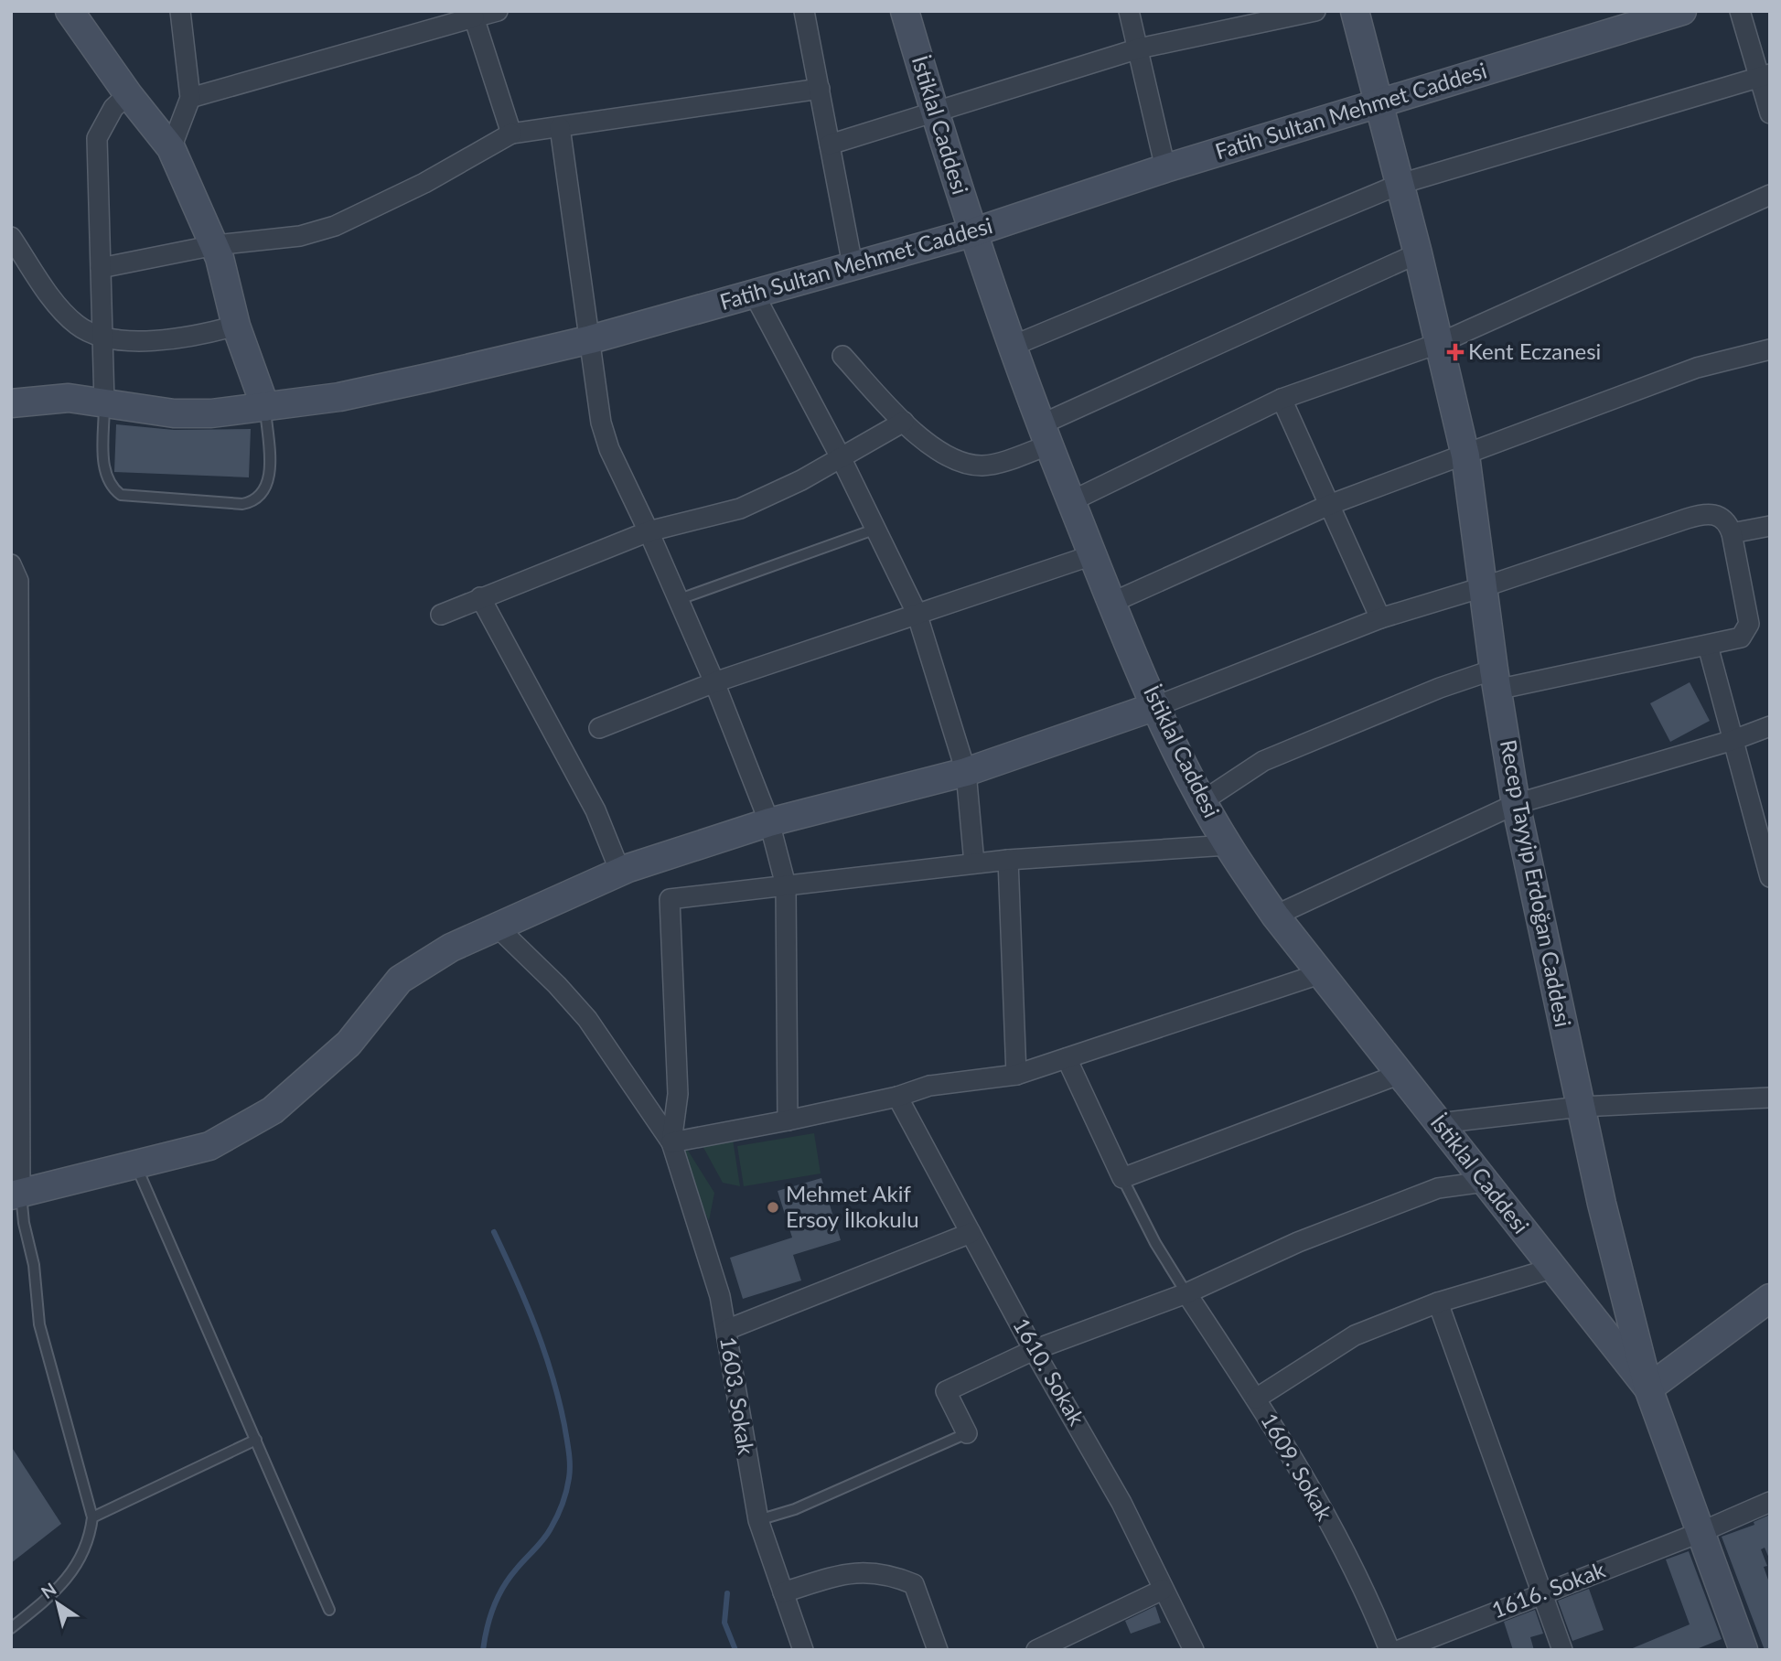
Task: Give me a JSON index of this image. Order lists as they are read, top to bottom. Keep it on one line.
{"streets":{"street":["Fatih Sultan Mehmet Caddesi","İstiklal Caddesi","Recep Tayyip Erdoğan Caddesi","1610. Sokak","1603. Sokak","1609. Sokak","1616. Sokak"]},"crossings":[["Fatih Sultan Mehmet Caddesi","İstiklal Caddesi"],["Fatih Sultan Mehmet Caddesi","Recep Tayyip Erdoğan Caddesi"],["İstiklal Caddesi","Recep Tayyip Erdoğan Caddesi"],["Recep Tayyip Erdoğan Caddesi","1616. Sokak"]],"places":{"health":["Kent Eczanesi"],"other":["Mehmet Akif Ersoy İlkokulu"]},"north":"top left"}
